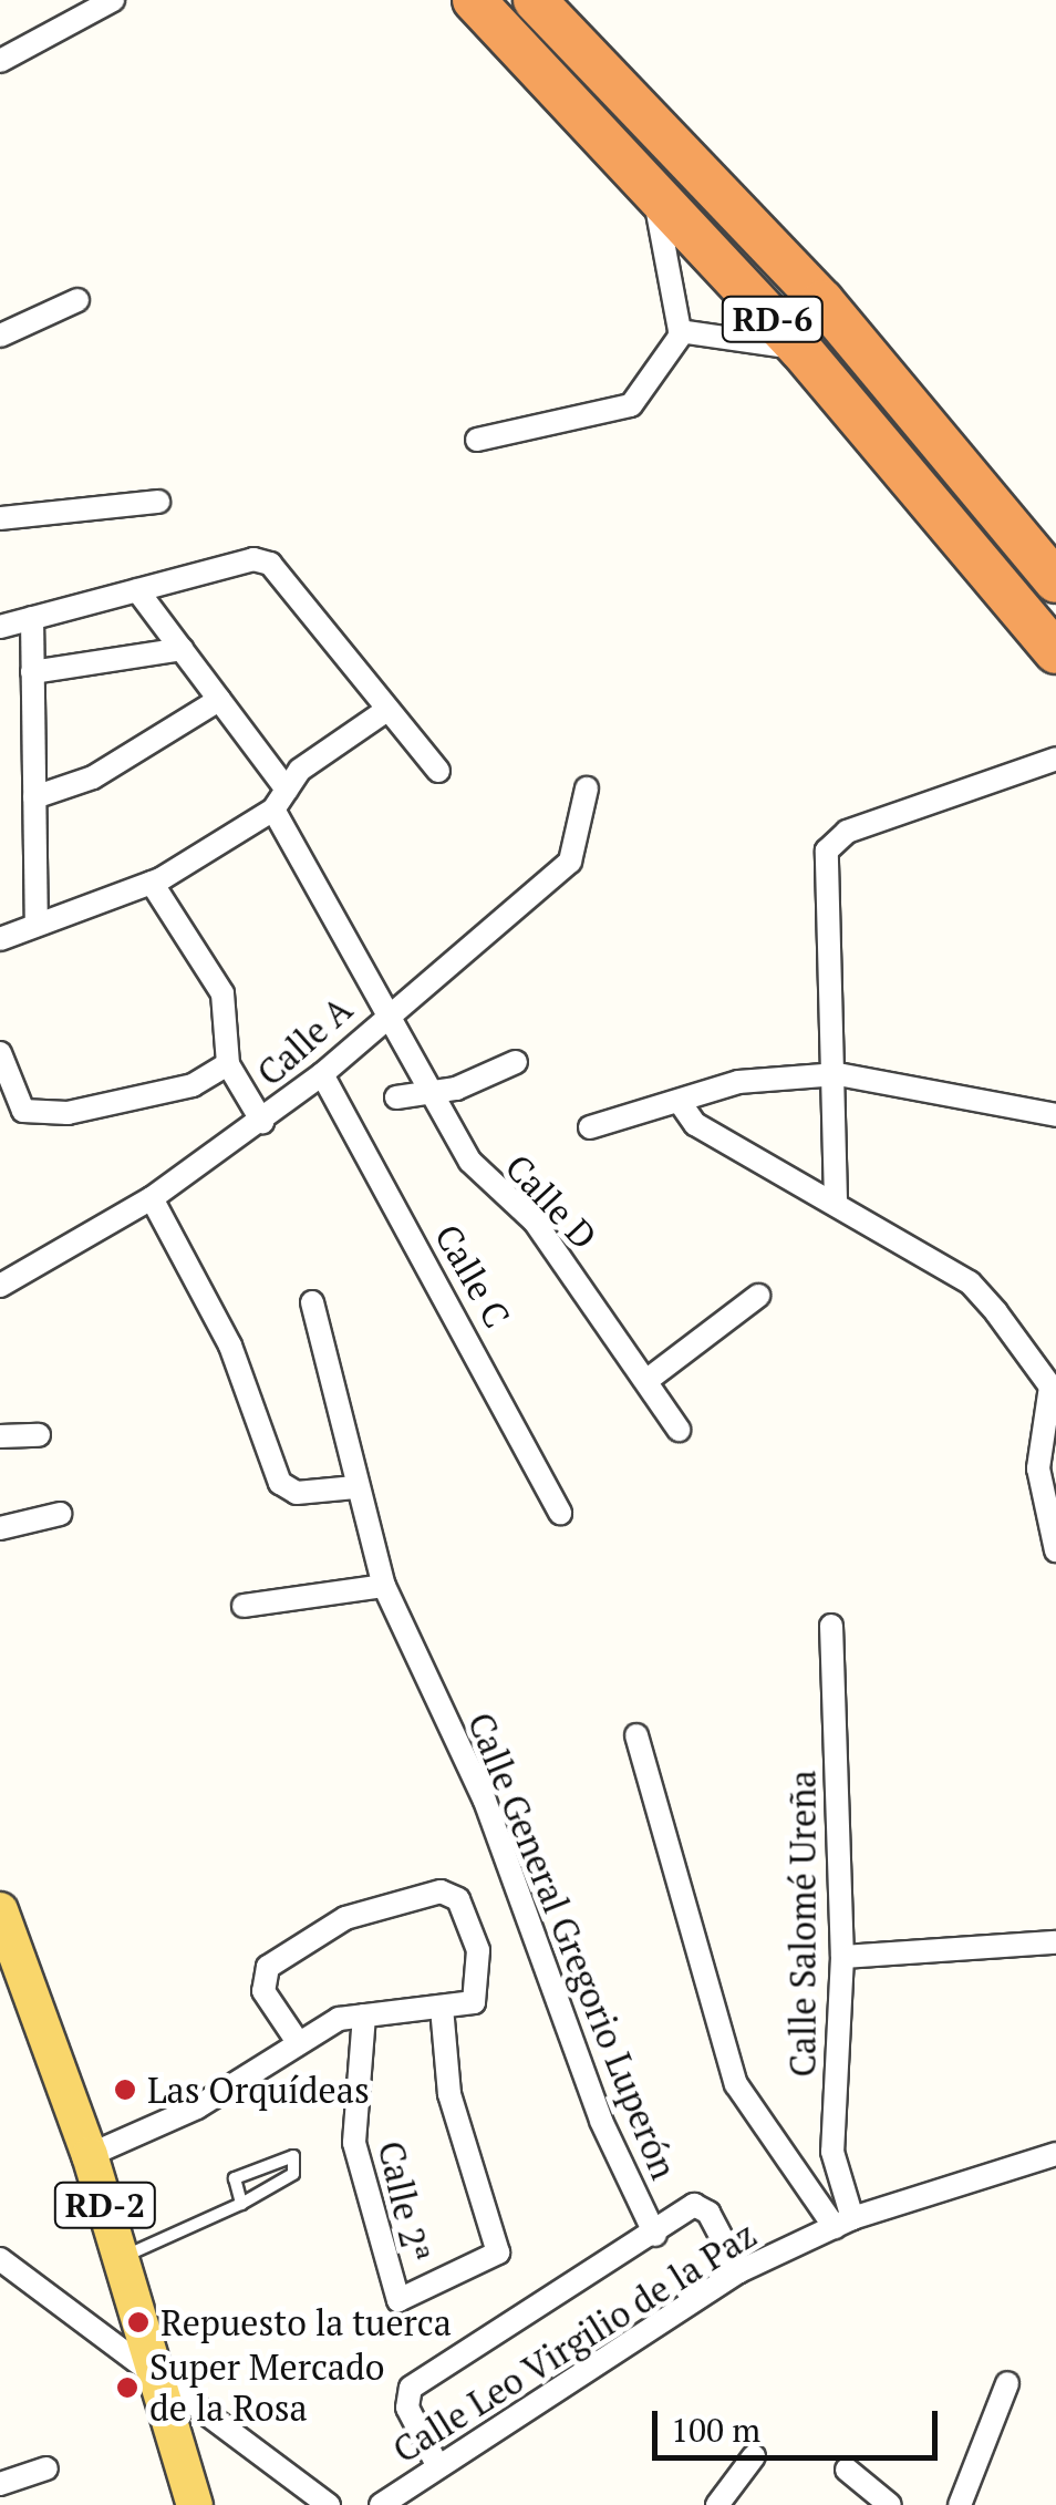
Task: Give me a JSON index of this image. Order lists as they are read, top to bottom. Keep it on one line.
{"streets":{"highway":["RD-6"],"main road":["RD-2"],"street":["Calle A","Calle D","Calle C","Calle Salomé Ureña","Calle General Gregorio Luperón","Calle 2ª","Calle Leo Virgilio de la Paz"]},"crossings":[["Calle A","Calle D"],["Calle A","Calle C"],["Calle Salomé Ureña","Calle Leo Virgilio de la Paz"]],"places":["Las Orquídeas","Repuesto la tuerca","Super Mercado de la Rosa"],"scale_bar":"100 m"}
